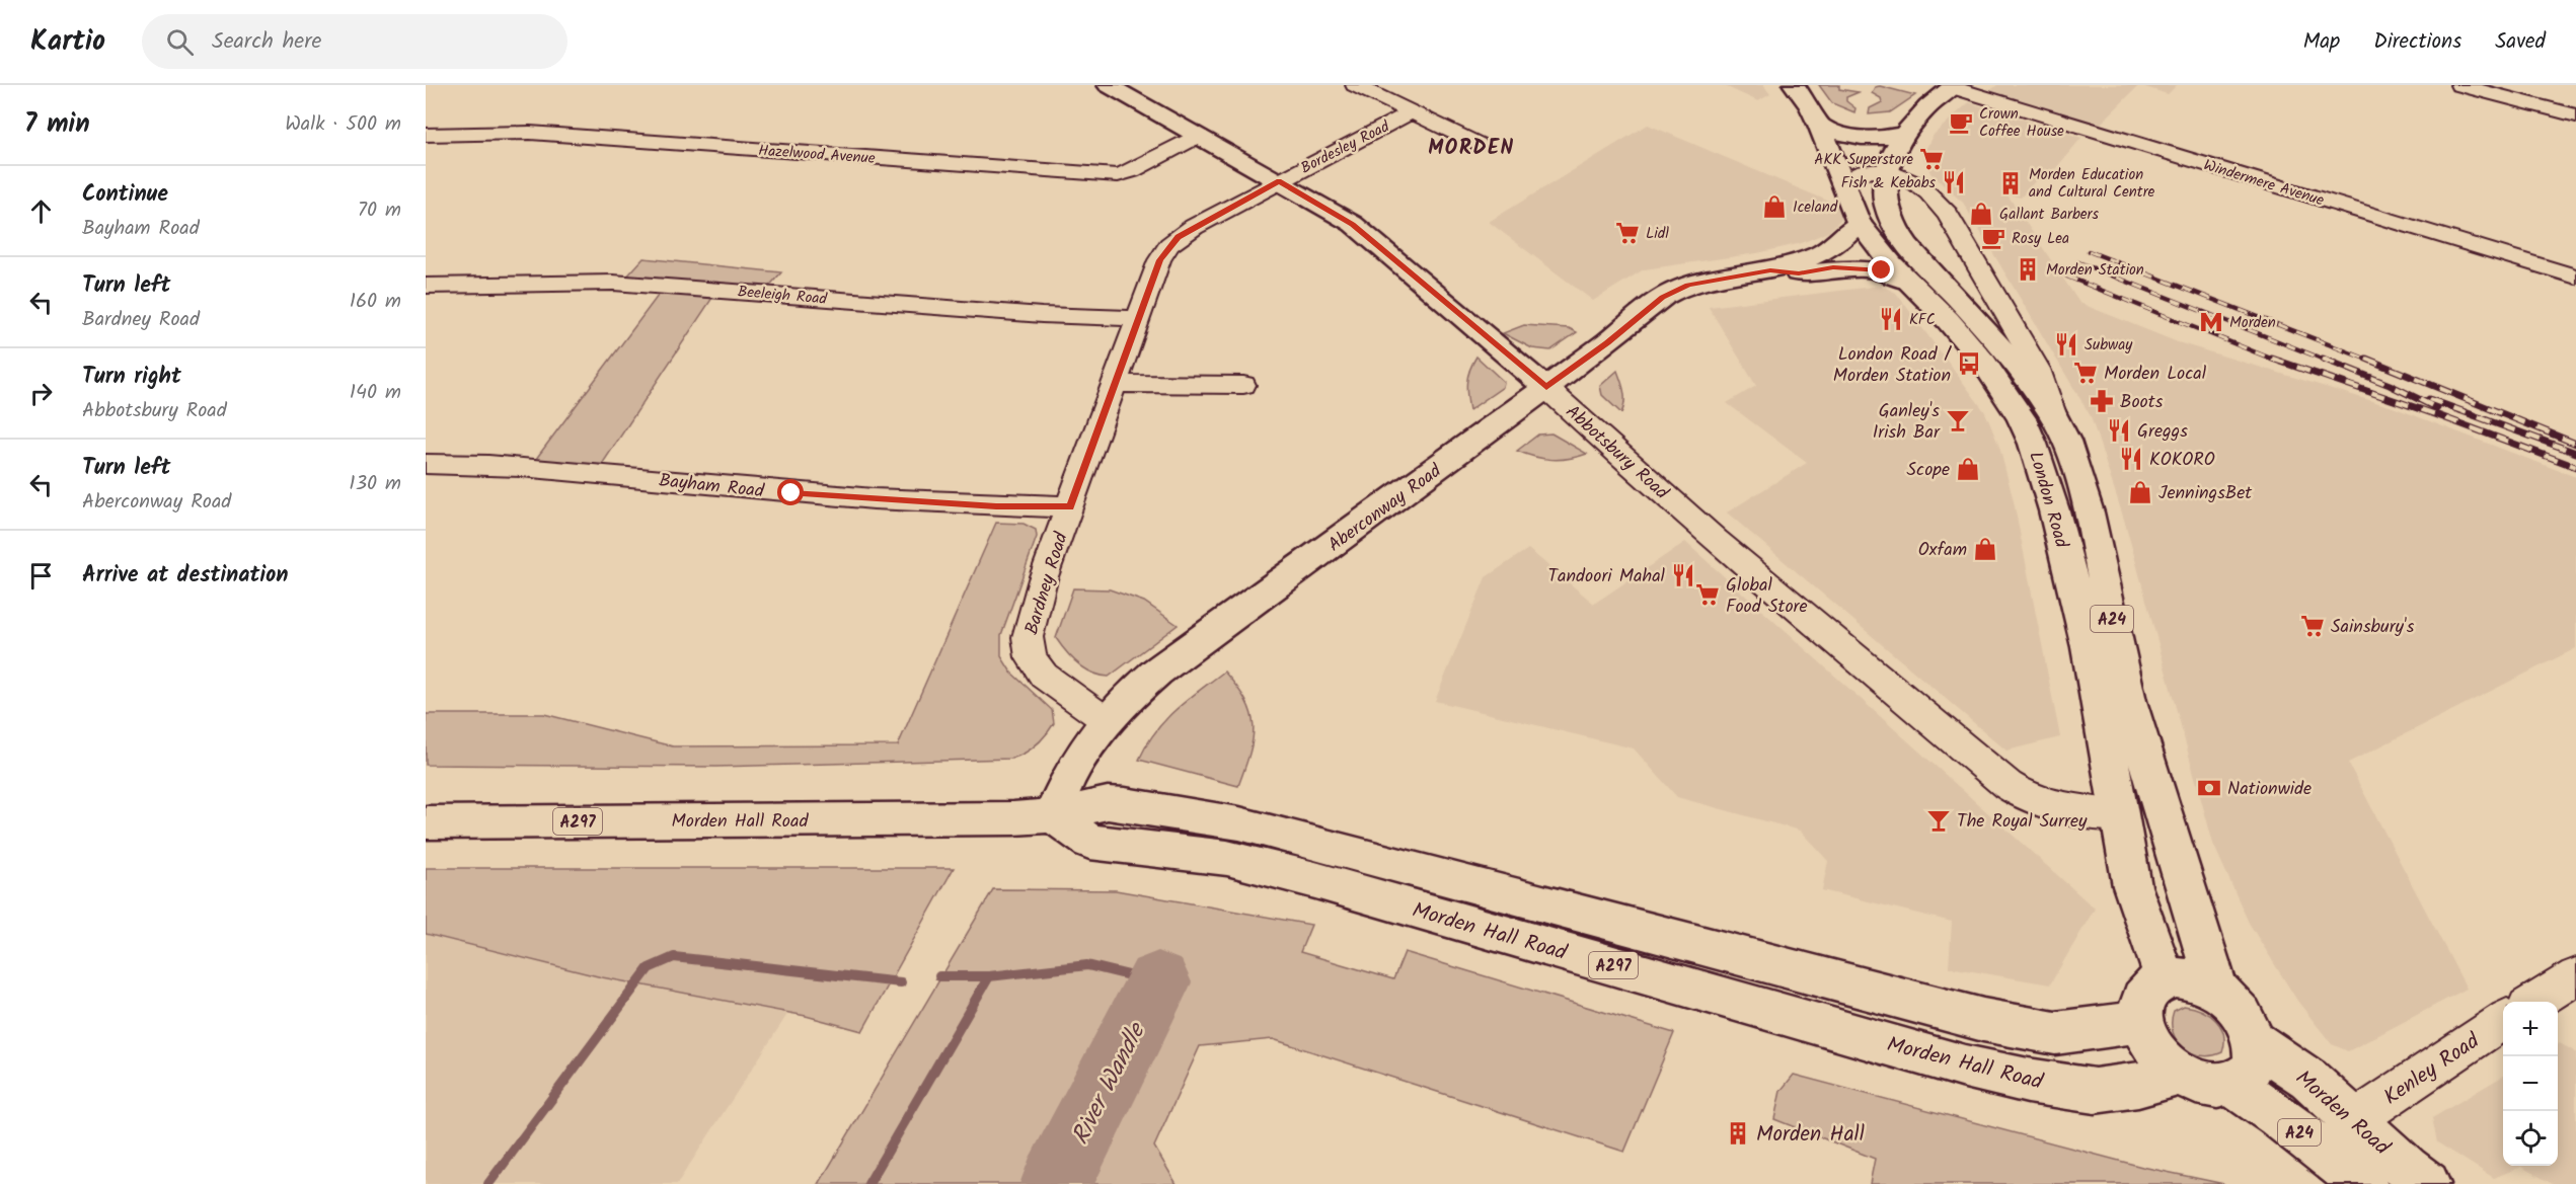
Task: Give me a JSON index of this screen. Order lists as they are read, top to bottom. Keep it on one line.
{"streets":{"main road":["Abbotsbury Road","London Road","Aberconway Road","A24","Morden Hall Road","A297","Morden Road"],"street":["Bordesley Road","Hazelwood Avenue","Windermere Avenue","Beeleigh Road","Bayham Road","Bardney Road","Kenley Road"]},"crossings":[["Bordesley Road","Abbotsbury Road"],["Bordesley Road","Bardney Road"],["Hazelwood Avenue","Abbotsbury Road"],["Windermere Avenue","A24"],["Beeleigh Road","Bardney Road"],["Abbotsbury Road","London Road"],["Abbotsbury Road","Aberconway Road"],["Abbotsbury Road","Bardney Road"],["Bayham Road","Bardney Road"],["London Road","Aberconway Road"],["London Road","A24"],["London Road","Morden Hall Road"],["London Road","Morden Road"],["Aberconway Road","Bardney Road"],["Aberconway Road","Morden Hall Road"],["A24","Morden Hall Road"],["A24","Morden Road"],["Morden Hall Road","Morden Road"],["Kenley Road","Morden Road"]],"districts":["MORDEN"],"water":["River Wandle"],"places":{"cafe":["Crown Coffee House","Rosy Lea"],"supermarket":["AKK Superstore","Lidl","Morden Local","Global Food Store","Sainsbury's"],"restaurant":["Fish & Kebabs","KFC","Subway","Greggs","KOKORO","Tandoori Mahal"],"building":["Morden Education and Cultural Centre","Morden Station","Morden Hall"],"shop":["Iceland","Gallant Barbers","Scope","JenningsBet","Oxfam"],"metro station":["Morden"],"bus stop":["London Road / Morden Station"],"pharmacy":["Boots"],"bar":["Ganley's Irish Bar","The Royal Surrey"],"bank":["Nationwide"]},"page":{"header":"Kartio","search":"Search here","nav":["Map","Directions","Saved"],"heading":["7 min","Walk · 500 m"],"list":[["Continue","Bayham Road","70 m"],["Turn left","Bardney Road","160 m"],["Turn right","Abbotsbury Road","140 m"],["Turn left","Aberconway Road","130 m"],"Arrive at destination"],"map_buttons":["+","−"]}}
